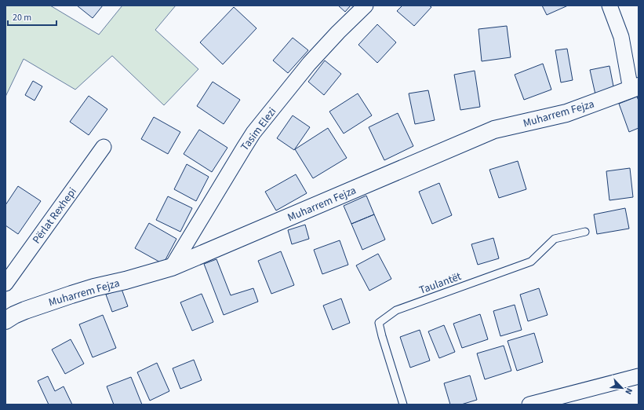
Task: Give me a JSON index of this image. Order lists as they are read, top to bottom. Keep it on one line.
{"streets":{"street":["Muharrem Fejza","Tasim Elezi","Përlat Rexhepi"],"lane":["Taulantët"]},"crossings":[["Muharrem Fejza","Tasim Elezi"]],"scale_bar":"20 m","north":"bottom right"}
